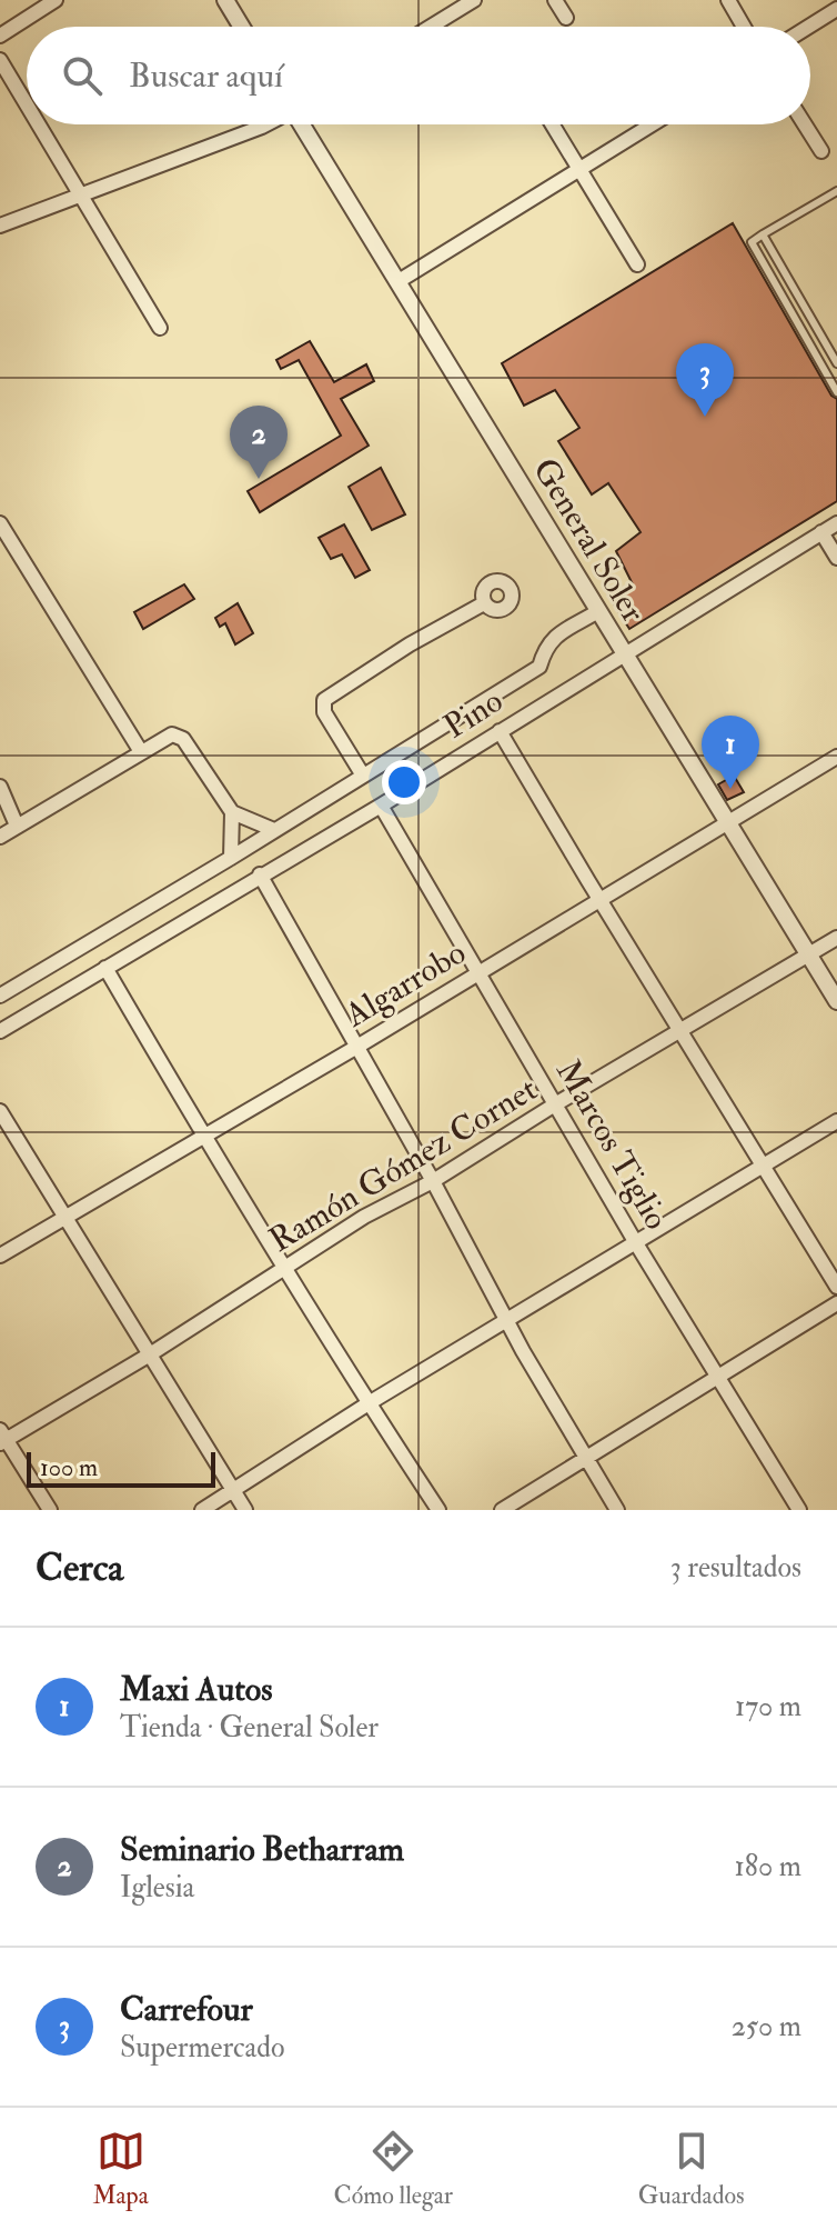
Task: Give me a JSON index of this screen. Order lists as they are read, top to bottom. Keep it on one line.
{"streets":{"street":["General Soler","Pino","Algarrobo","Marcos Tiglio","Ramón Gómez Cornet"]},"crossings":[["General Soler","Pino"],["General Soler","Algarrobo"],["General Soler","Ramón Gómez Cornet"],["Pino","Marcos Tiglio"],["Algarrobo","Marcos Tiglio"],["Marcos Tiglio","Ramón Gómez Cornet"]],"scale_bar":"100 m","page":{"search":"Buscar aquí","pins":["3","2","1"],"scale":"100 m","heading":["Cerca","3 resultados"],"list":[{"mark":"1","name":"Maxi Autos","note":"Tienda · General Soler","value":"170 m"},{"mark":"2","name":"Seminario Betharram","note":"Iglesia","value":"180 m"},{"mark":"3","name":"Carrefour","note":"Supermercado","value":"250 m"}],"nav":["Mapa","Cómo llegar","Guardados"]}}
